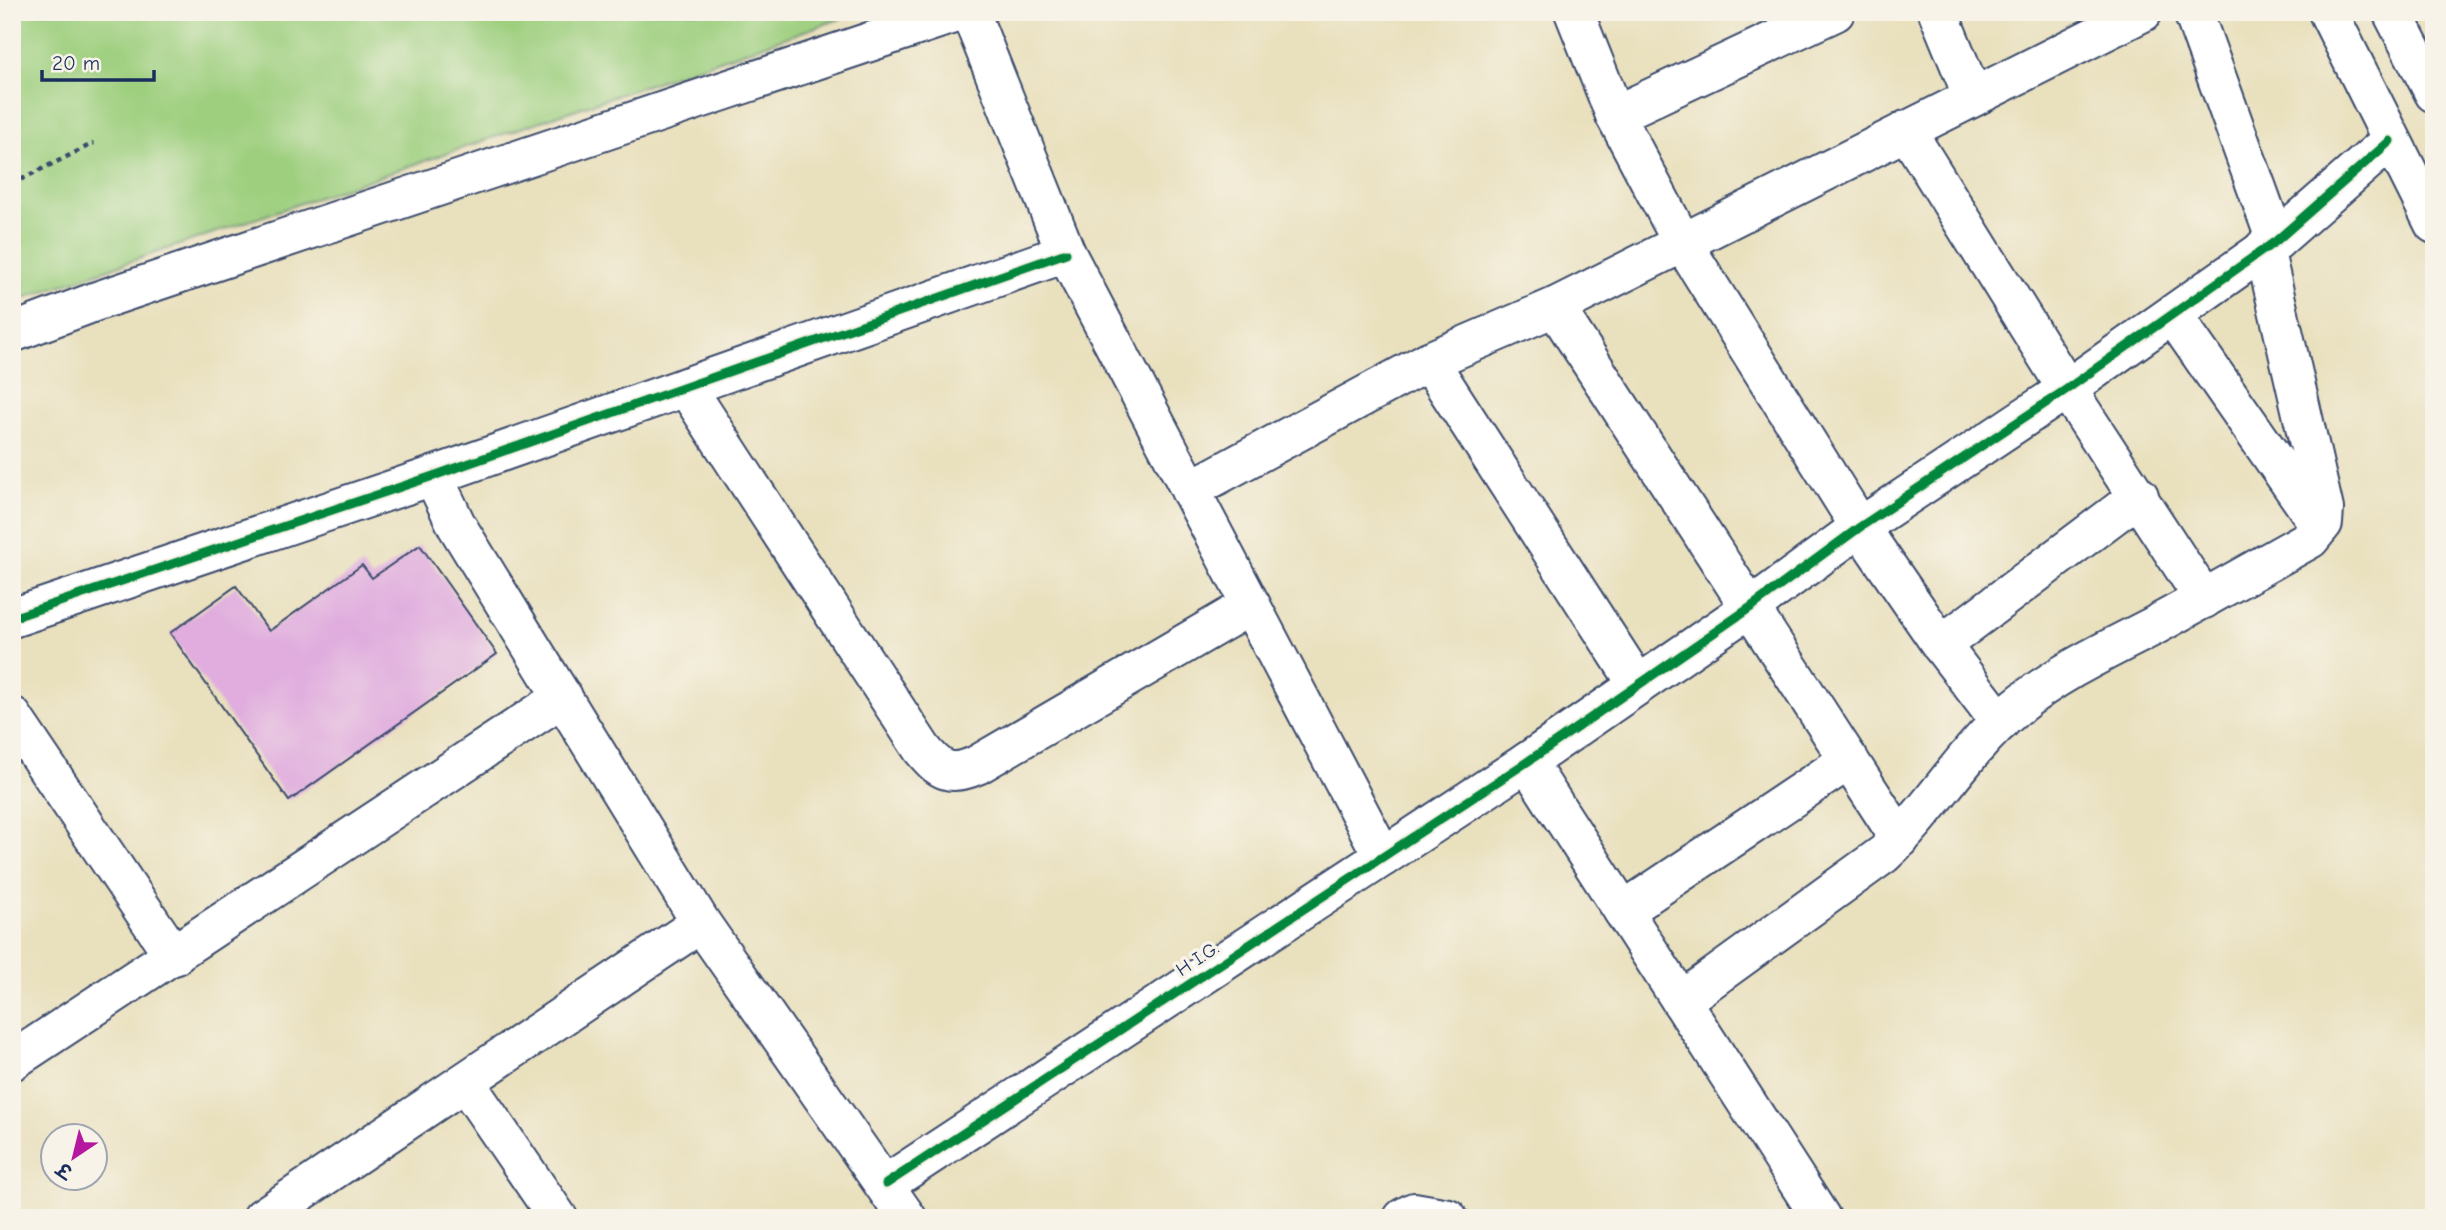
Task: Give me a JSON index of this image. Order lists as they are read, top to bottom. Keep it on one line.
{"streets":{"street":["H I.G."]},"scale_bar":"20 m","north":"bottom left"}
